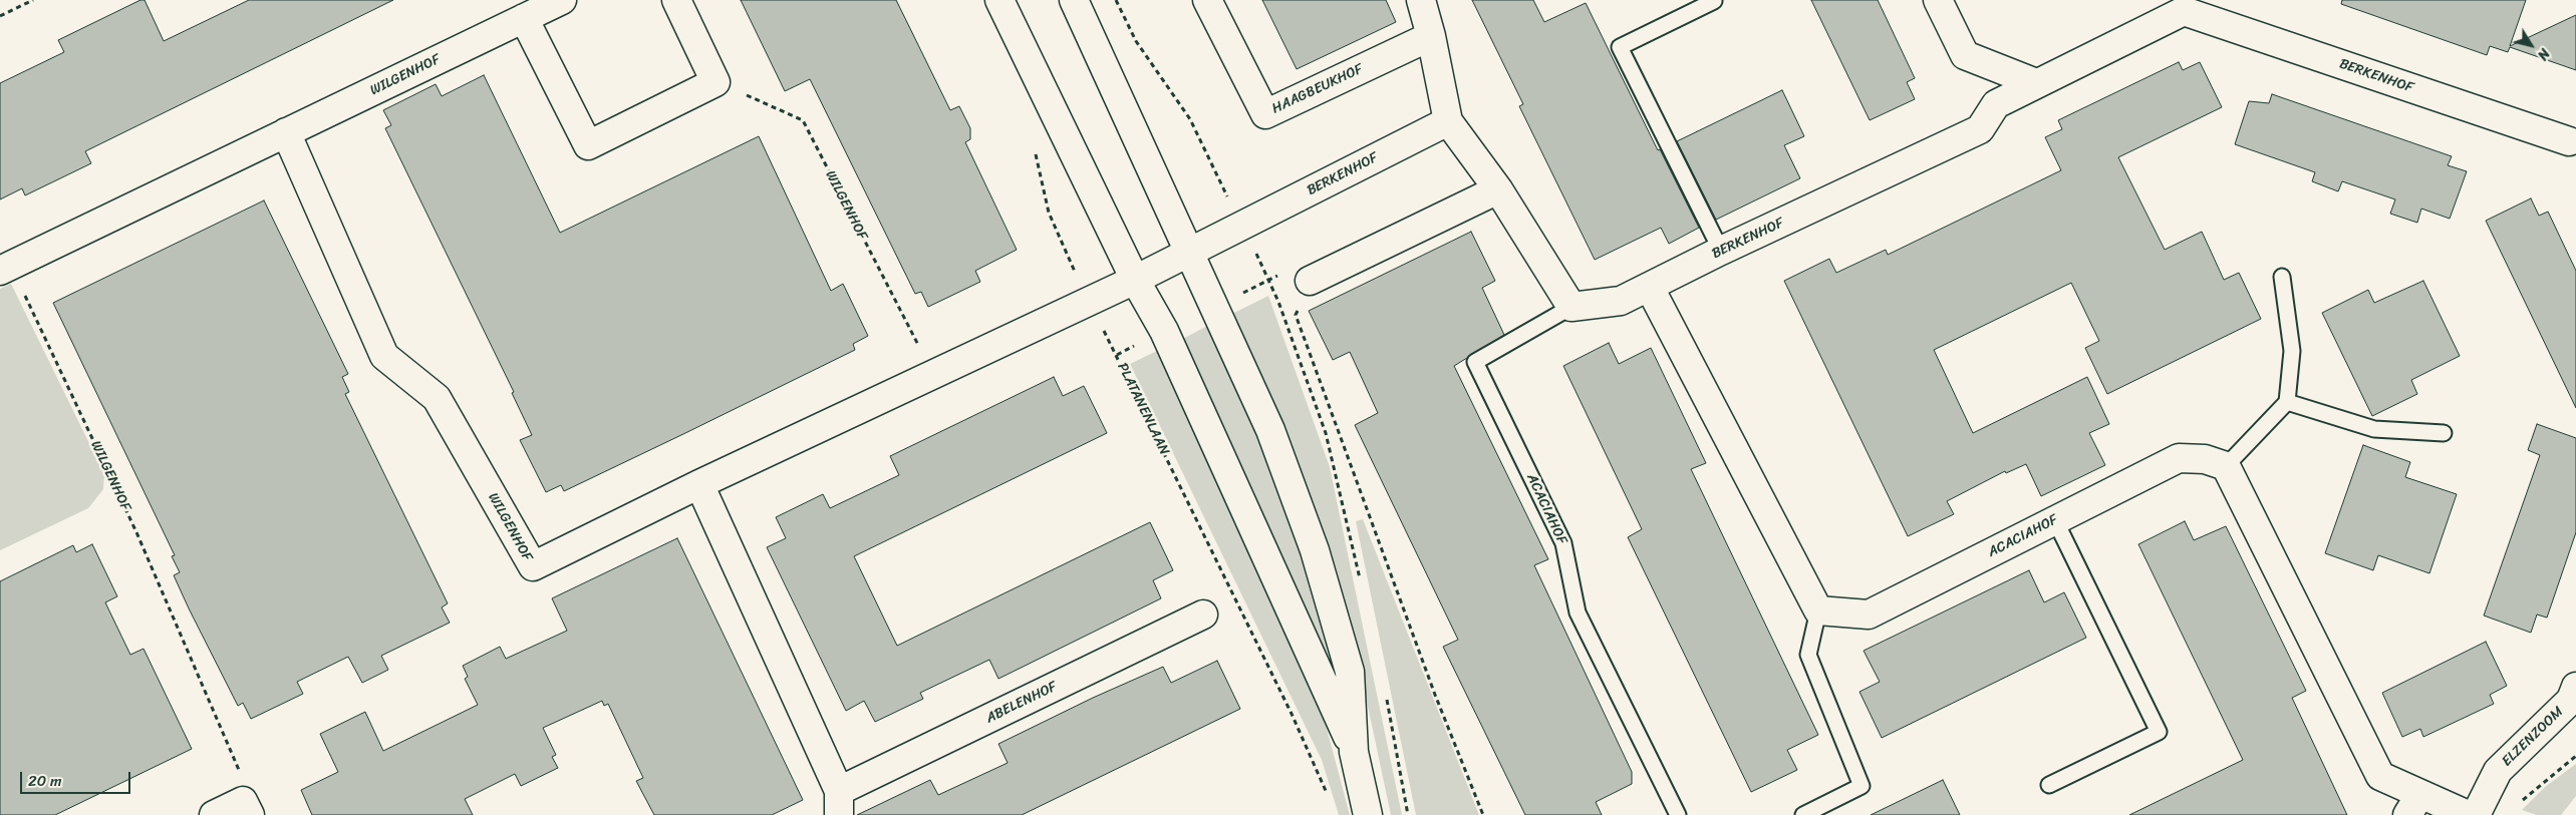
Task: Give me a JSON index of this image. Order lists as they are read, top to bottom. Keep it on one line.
{"streets":{"street":["WILGENHOF","BERKENHOF","HAAGBEUKHOF","ACACIAHOF","ABELENHOF","ELZENZOOM"],"path":["PLATANENLAAN"]},"crossings":[["WILGENHOF","PLATANENLAAN"],["WILGENHOF","ABELENHOF"],["BERKENHOF","ACACIAHOF"]],"scale_bar":"20 m","north":"bottom right"}
